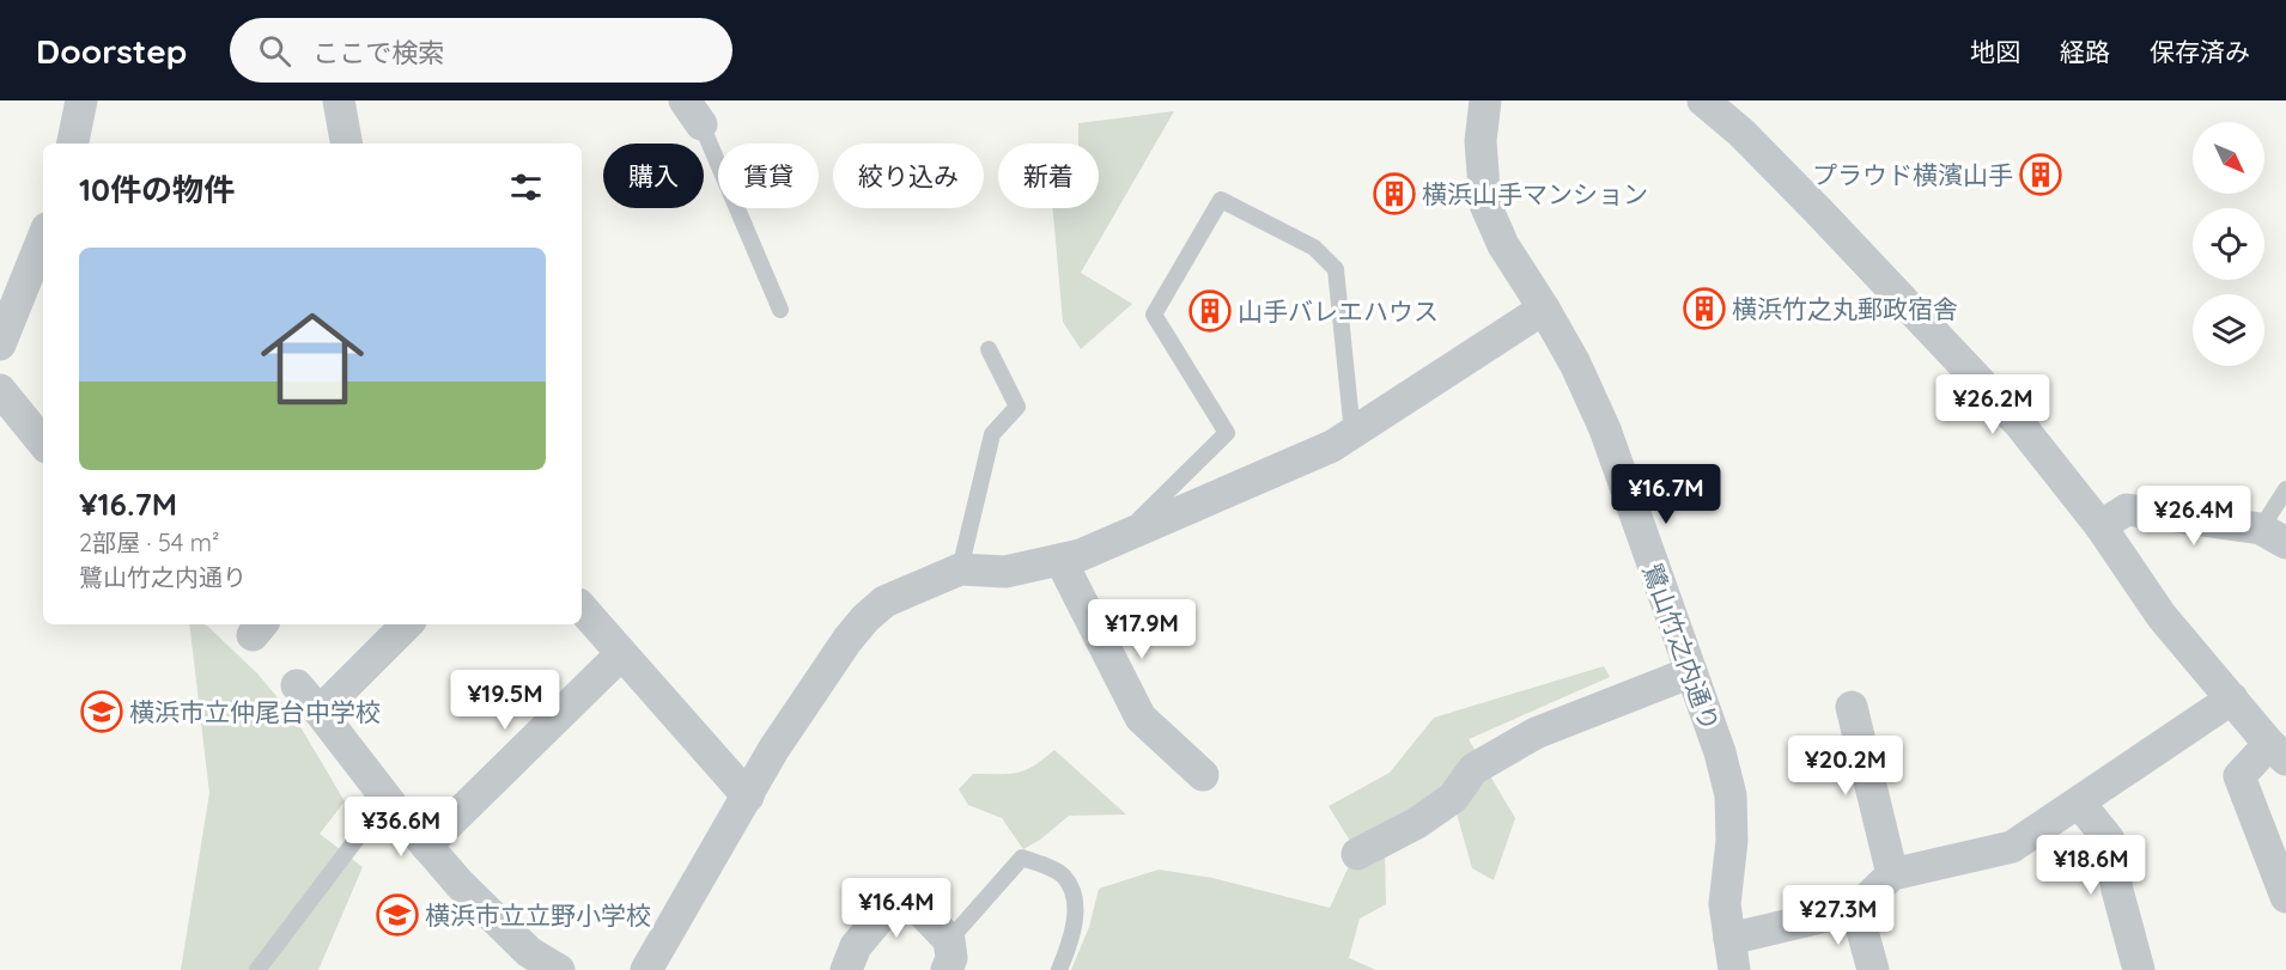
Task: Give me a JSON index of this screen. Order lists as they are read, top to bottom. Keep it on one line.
{"streets":{"street":["鷺山竹之内通り"]},"places":{"building":["プラウド横濱山手","横浜山手マンション","横浜竹之丸郵政宿舎","山手バレエハウス"],"school or university":["横浜市立仲尾台中学校","横浜市立立野小学校"]},"north":"bottom right","page":{"header":"Doorstep","search":"ここで検索","nav":["地図","経路","保存済み"],"chip":["購入","賃貸","絞り込み","新着"],"heading":"10件の物件","list":[{"name":"¥16.7M","note":"2部屋 · 54 m² · 鷺山竹之内通り"}],"price":["¥26.2M","¥16.7M","¥26.4M","¥17.9M","¥19.5M","¥20.2M","¥36.6M","¥18.6M","¥16.4M","¥27.3M"]}}
